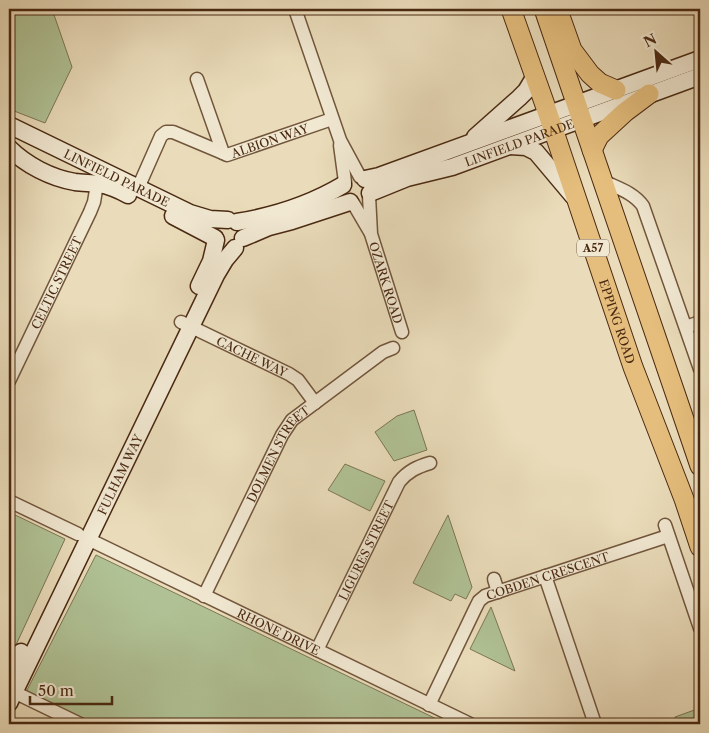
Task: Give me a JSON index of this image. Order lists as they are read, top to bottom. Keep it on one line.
{"streets":{"main road":["A57","EPPING ROAD"],"street":["ALBION WAY","LINFIELD PARADE","CELTIC STREET","OZARK ROAD","CACHE WAY","DOLMEN STREET","FULHAM WAY","LIGURES STREET","COBDEN CRESCENT","RHONE DRIVE"]},"crossings":[["LINFIELD PARADE","CELTIC STREET"],["LINFIELD PARADE","EPPING ROAD"],["LINFIELD PARADE","FULHAM WAY"],["CACHE WAY","DOLMEN STREET"],["CACHE WAY","FULHAM WAY"],["DOLMEN STREET","RHONE DRIVE"],["FULHAM WAY","RHONE DRIVE"],["LIGURES STREET","RHONE DRIVE"],["COBDEN CRESCENT","RHONE DRIVE"]],"scale_bar":"50 m","north":"top left"}
